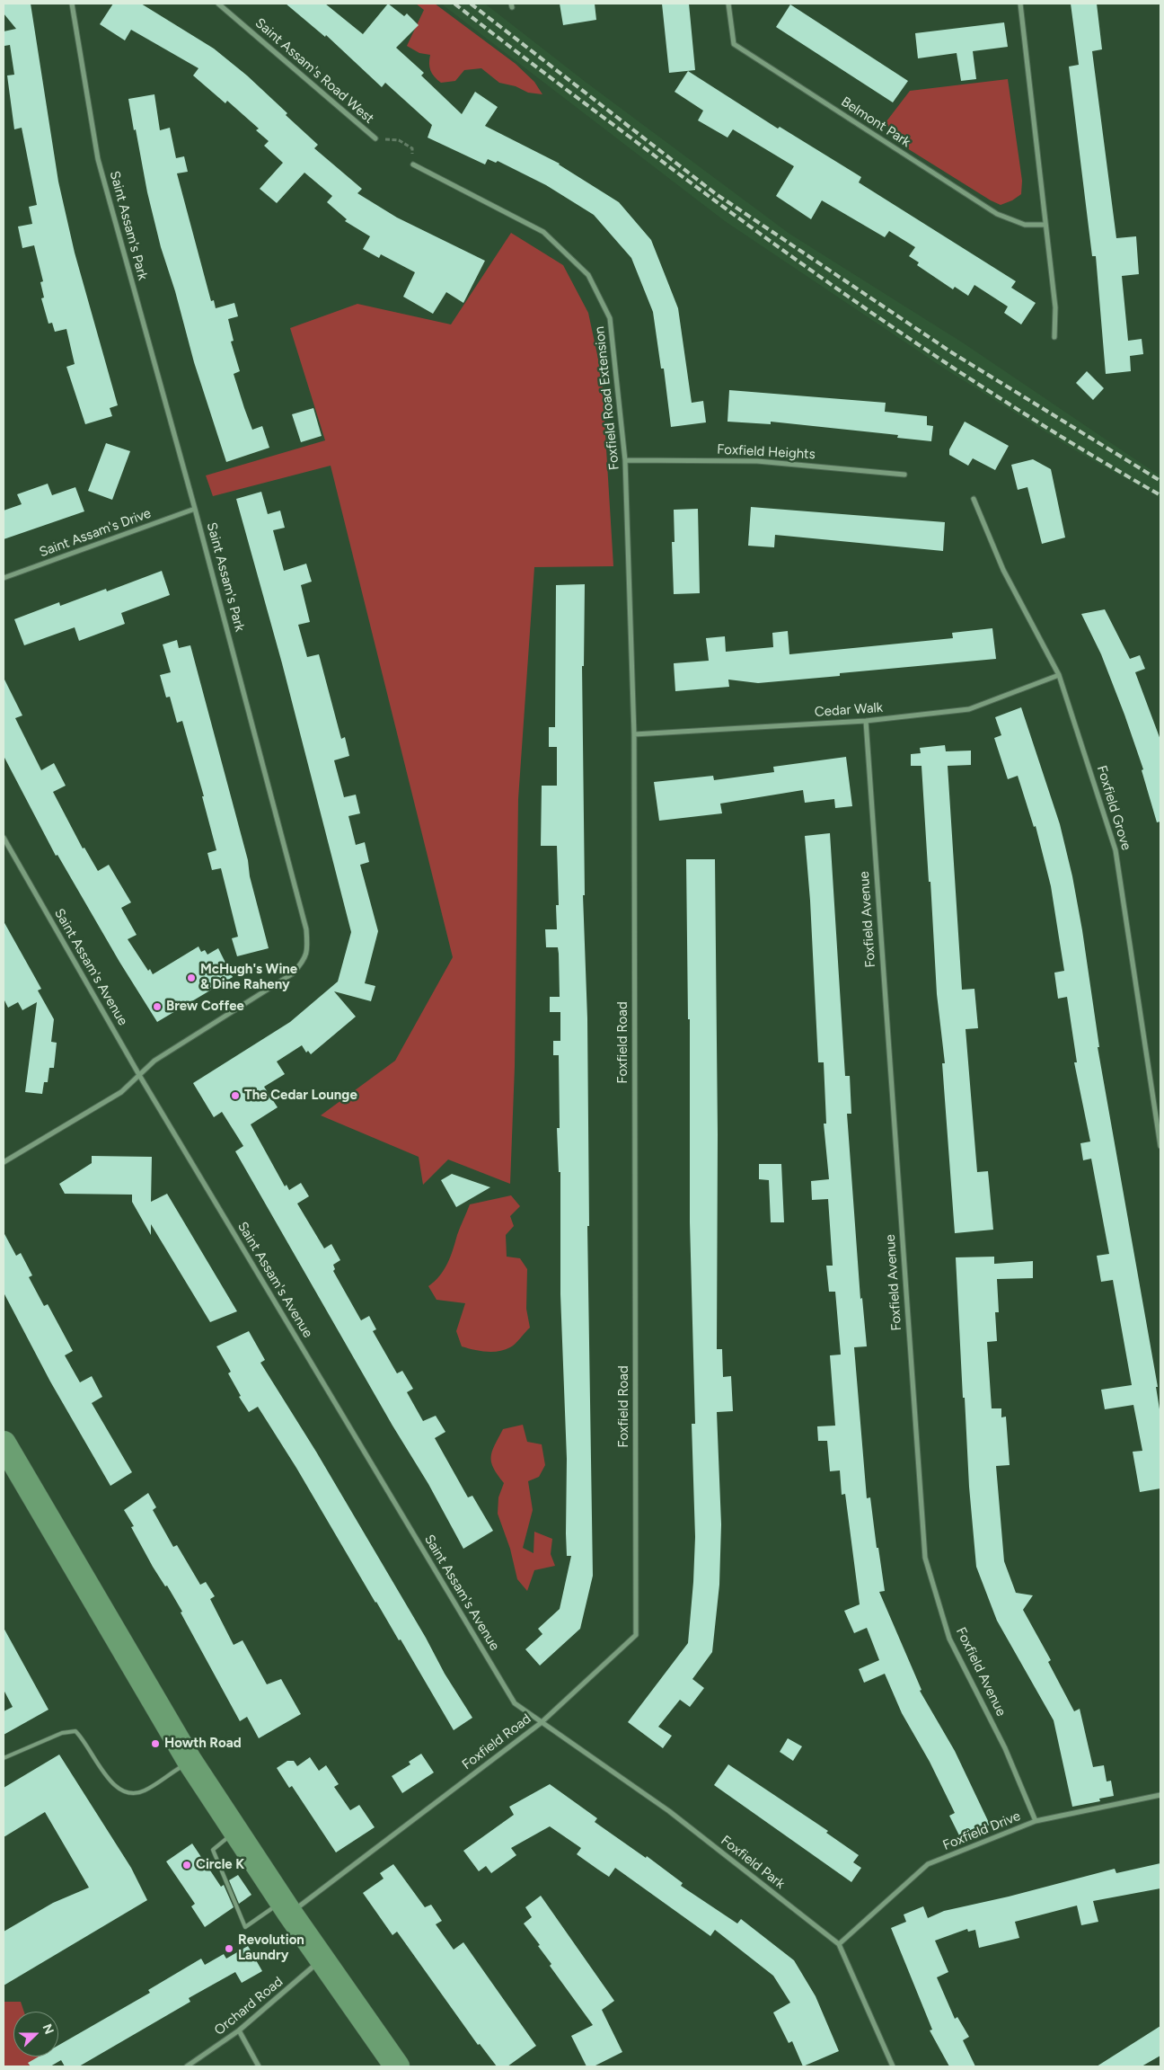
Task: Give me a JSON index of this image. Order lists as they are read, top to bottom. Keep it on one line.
{"streets":{"street":["Saint Assam's Road West","Belmont Park","Saint Assam's Park","Foxfield Road Extension","Foxfield Heights","Saint Assam's Drive","Cedar Walk","Foxfield Grove","Foxfield Avenue","Saint Assam's Avenue","Foxfield Road","Foxfield Drive","Foxfield Park","Orchard Road"]},"crossings":[["Saint Assam's Park","Saint Assam's Drive"],["Saint Assam's Park","Saint Assam's Avenue"],["Foxfield Road Extension","Foxfield Heights"],["Foxfield Road Extension","Cedar Walk"],["Foxfield Road Extension","Foxfield Road"],["Cedar Walk","Foxfield Grove"],["Cedar Walk","Foxfield Avenue"],["Cedar Walk","Foxfield Road"],["Foxfield Avenue","Foxfield Drive"],["Saint Assam's Avenue","Foxfield Road"],["Saint Assam's Avenue","Foxfield Park"],["Foxfield Road","Foxfield Park"],["Foxfield Drive","Foxfield Park"]],"places":["McHugh's Wine & Dine Raheny","Brew Coffee","The Cedar Lounge","Howth Road","Circle K","Revolution Laundry"],"north":"right"}
